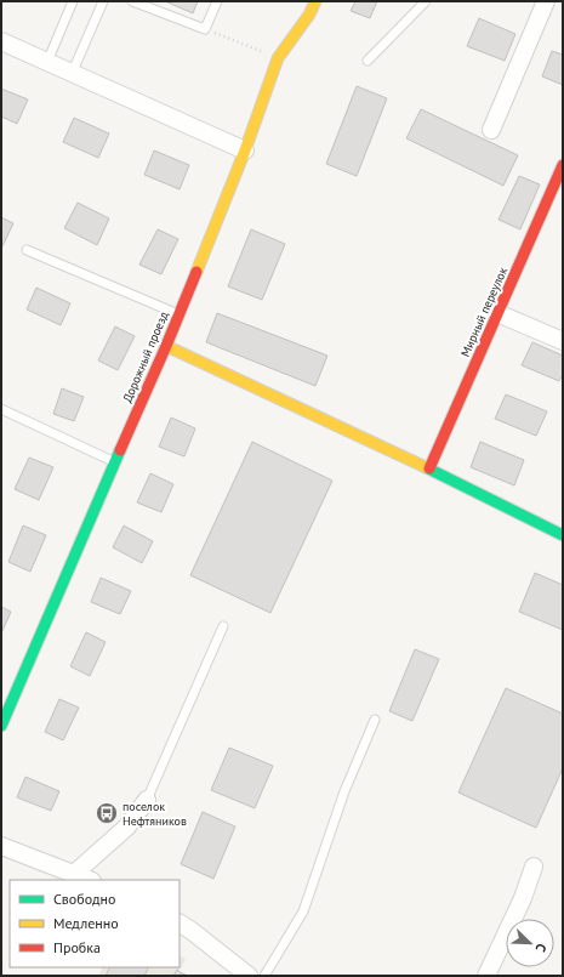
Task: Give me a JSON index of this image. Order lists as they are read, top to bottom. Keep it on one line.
{"streets":{"street":["Мирный переулок","Дорожный проезд"]},"places":{"bus stop":["поселок Нефтяников"]},"legend":["Свободно","Медленно","Пробка"],"north":"bottom right"}
